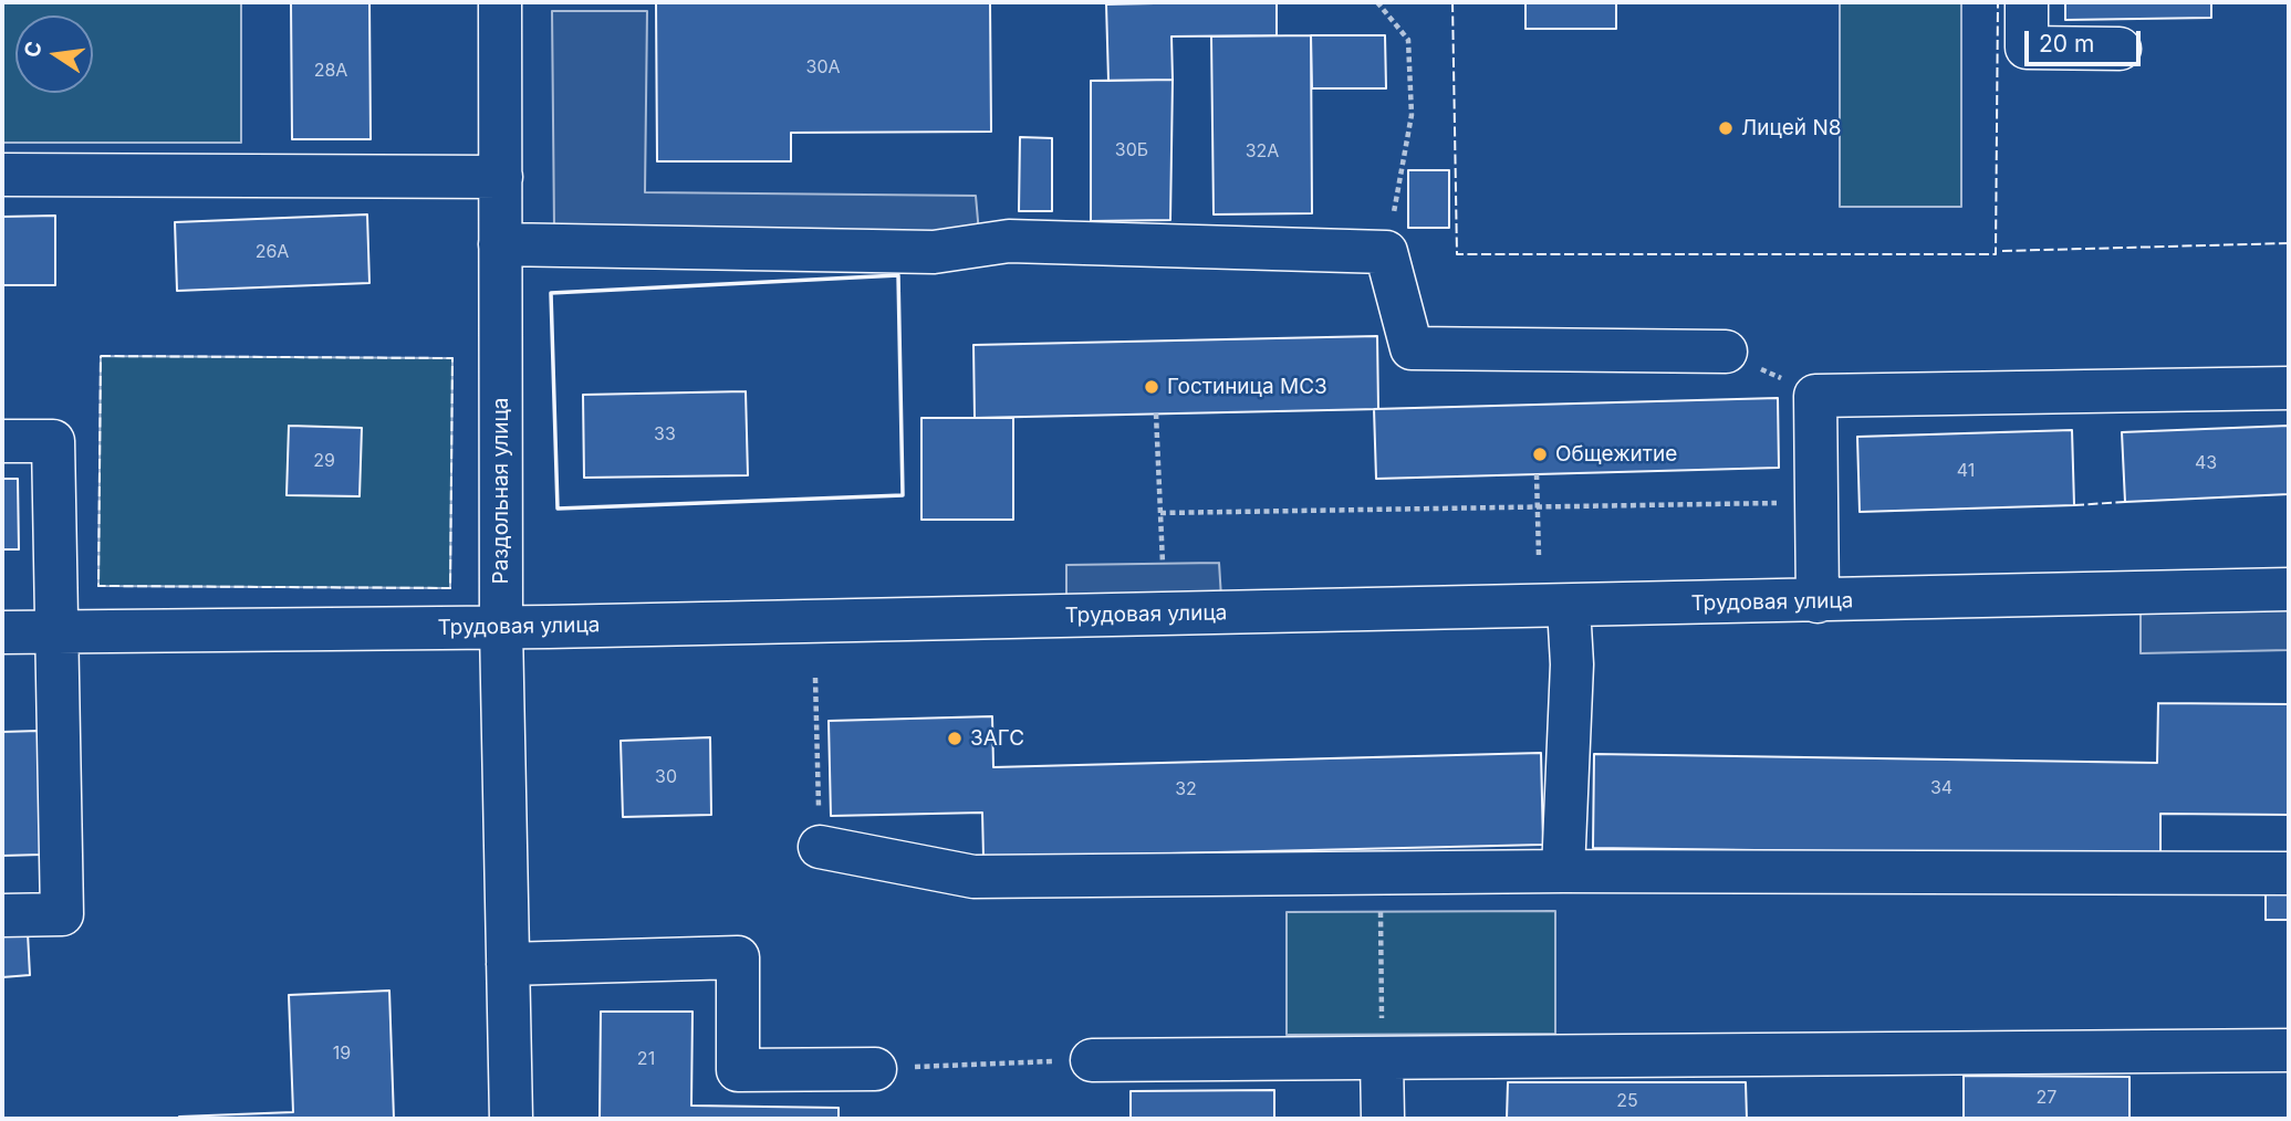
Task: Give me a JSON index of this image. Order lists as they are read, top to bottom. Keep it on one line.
{"streets":{"street":["Раздольная улица","Трудовая улица"]},"crossings":[["Раздольная улица","Трудовая улица"]],"places":["Лицей N8","Гостиница МСЗ","Общежитие","ЗАГС"],"house_numbers":["30А","28А","30Б","32А","26А","33","29","43","41","30","34","32","19","21","27","25"],"scale_bar":"20 m","north":"left"}
